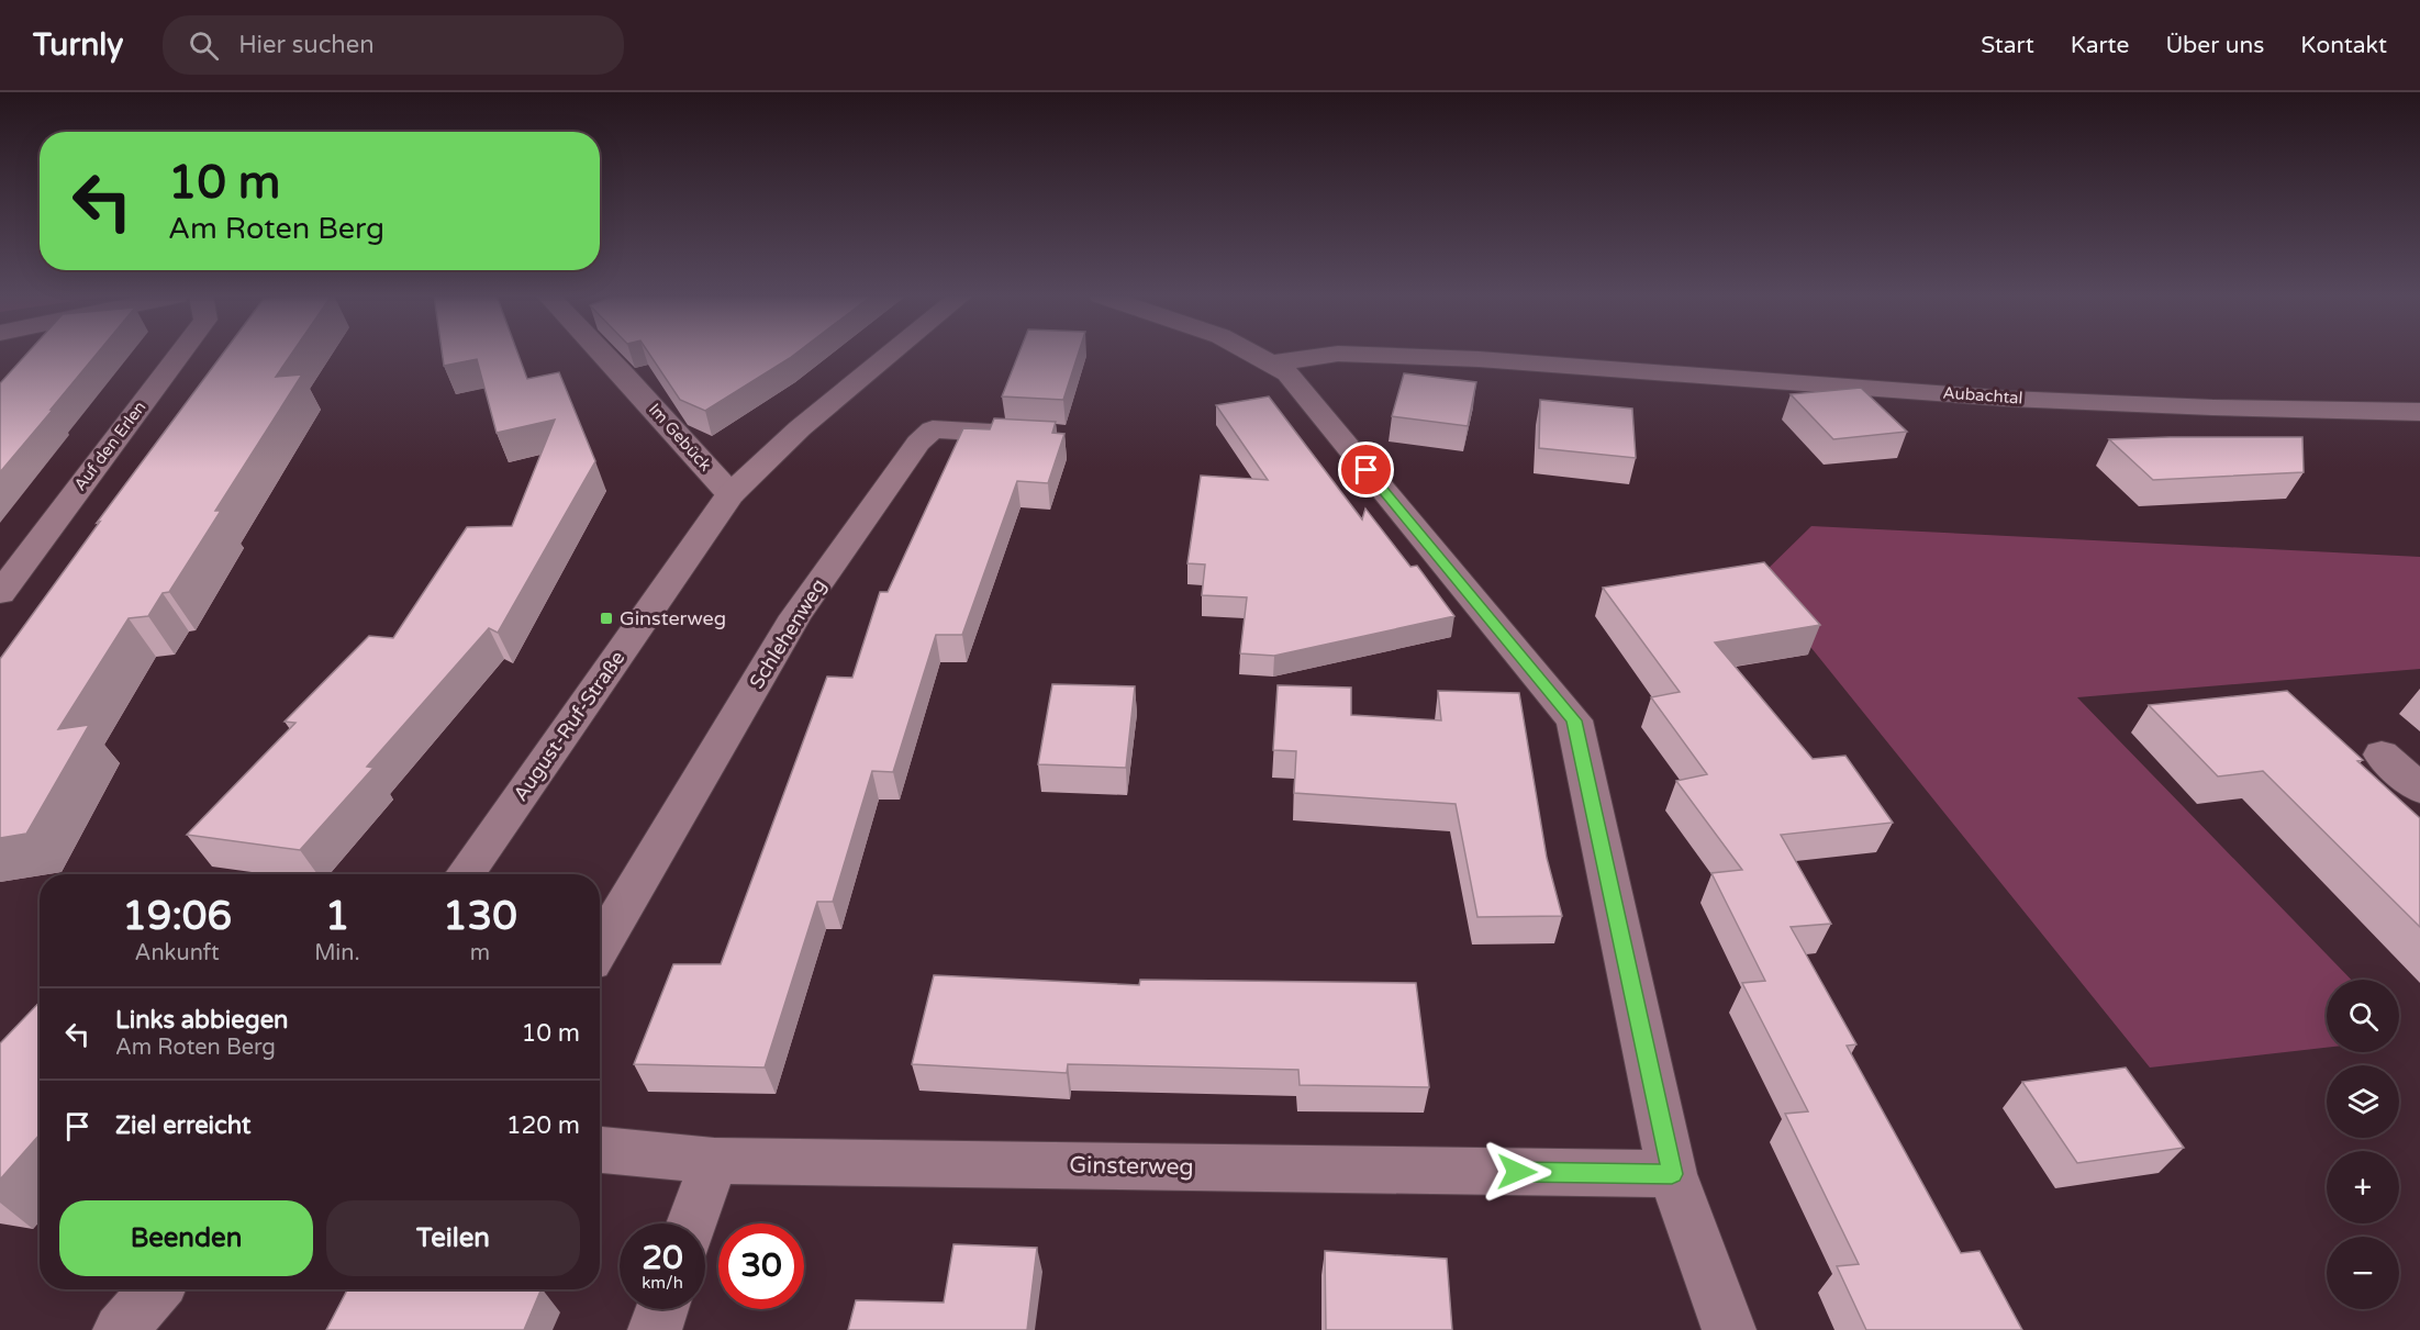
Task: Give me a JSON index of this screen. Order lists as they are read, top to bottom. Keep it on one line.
{"streets":{"street":["Aubachtal","Im Gebück","Auf den Erlen","Schlehenweg","August-Ruf-Straße","Ginsterweg"]},"crossings":[["Im Gebück","August-Ruf-Straße"]],"places":{"transit":["Ginsterweg"]},"page":{"header":"Turnly","search":"Hier suchen","nav":["Start","Karte","Über uns","Kontakt"],"turn":["10 m","Am Roten Berg"],"eta":["19:06","Ankunft","1","Min.","130","m"],"map_buttons":["+","−"],"list":[{"name":"Links abbiegen","note":"Am Roten Berg","value":"10 m"},{"name":"Ziel erreicht","value":"120 m"}],"buttons":["Beenden","Teilen"],"speed":"20 km/h","limit":"30"}}
